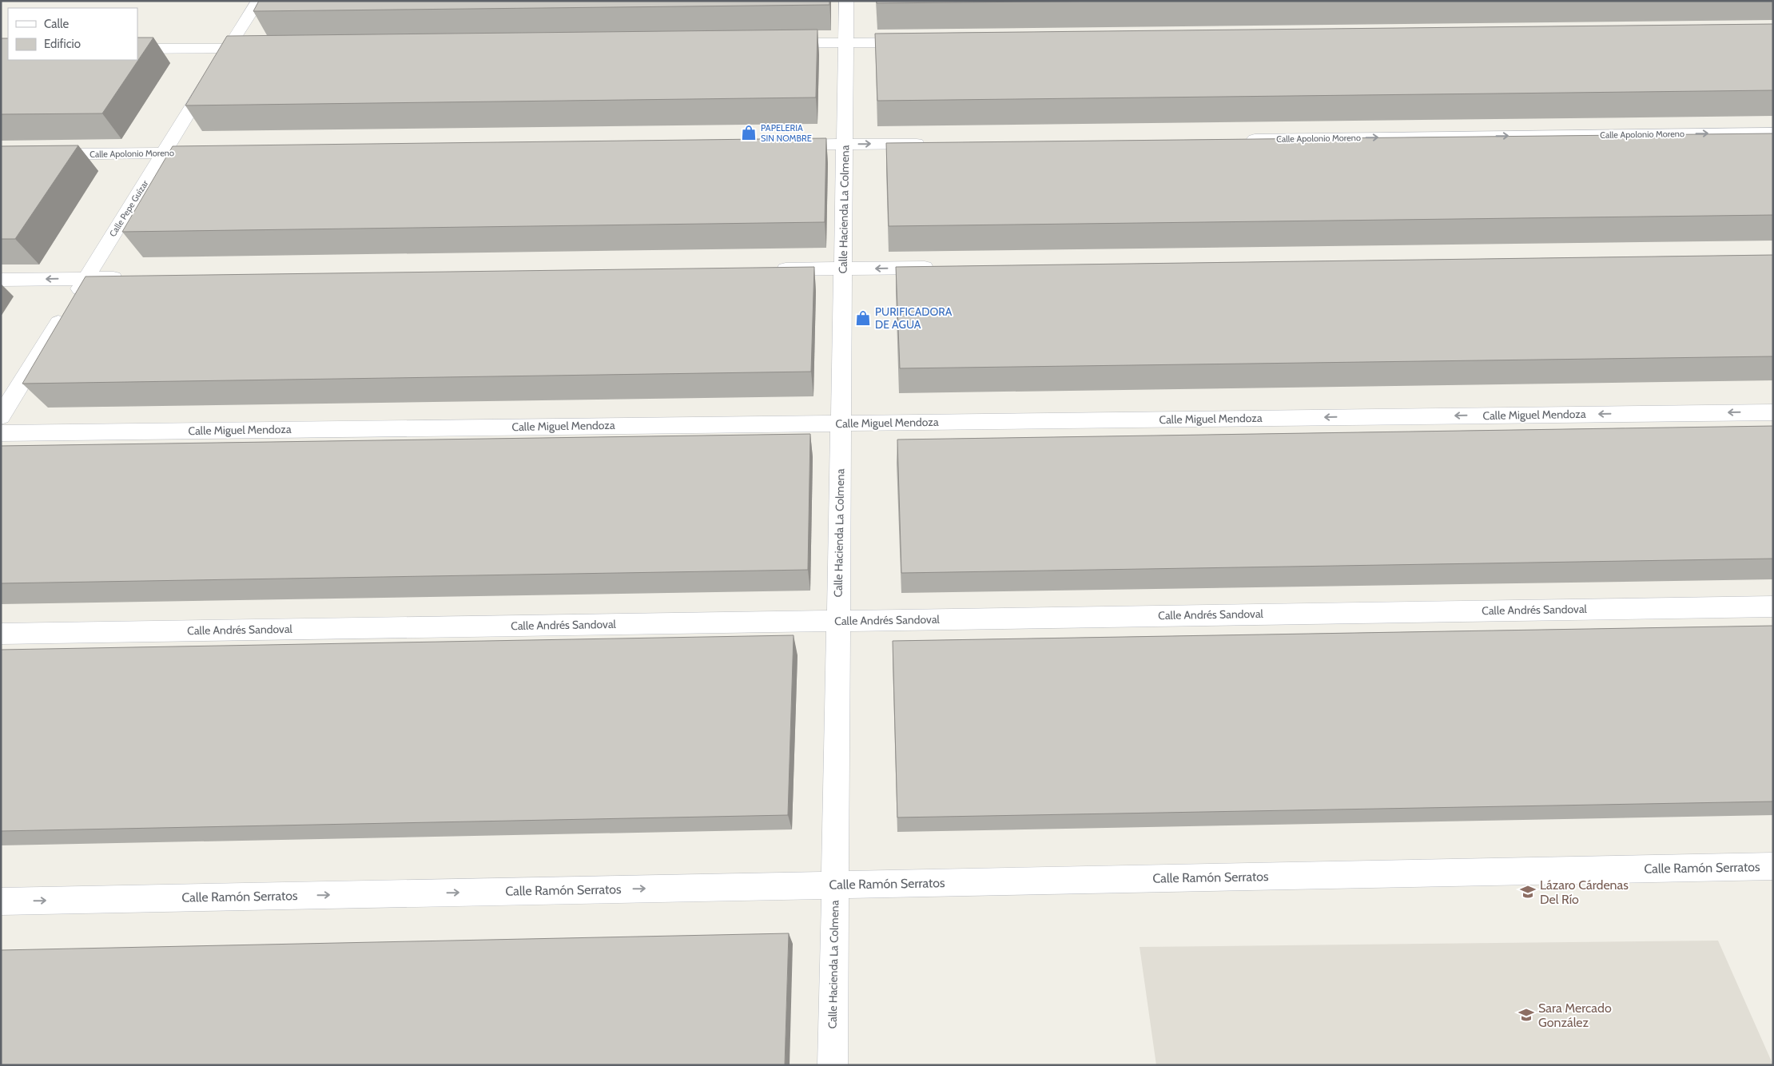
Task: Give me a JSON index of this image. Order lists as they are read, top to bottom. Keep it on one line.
{"streets":{"street":["Calle Apolonio Moreno","Calle Pepe Guízar","Calle Hacienda La Colmena","Calle Miguel Mendoza","Calle Andrés Sandoval","Calle Ramón Serratos"]},"crossings":[["Calle Apolonio Moreno","Calle Pepe Guízar"],["Calle Hacienda La Colmena","Calle Miguel Mendoza"],["Calle Hacienda La Colmena","Calle Andrés Sandoval"],["Calle Hacienda La Colmena","Calle Ramón Serratos"]],"one_way":["Calle Apolonio Moreno","Calle Miguel Mendoza","Calle Ramón Serratos"],"places":{"shop":["PAPELERIA SIN NOMBRE","PURIFICADORA DE AGUA"],"school or university":["Lázaro Cárdenas Del Río","Sara Mercado González"]},"legend":["Calle","Edificio"]}
